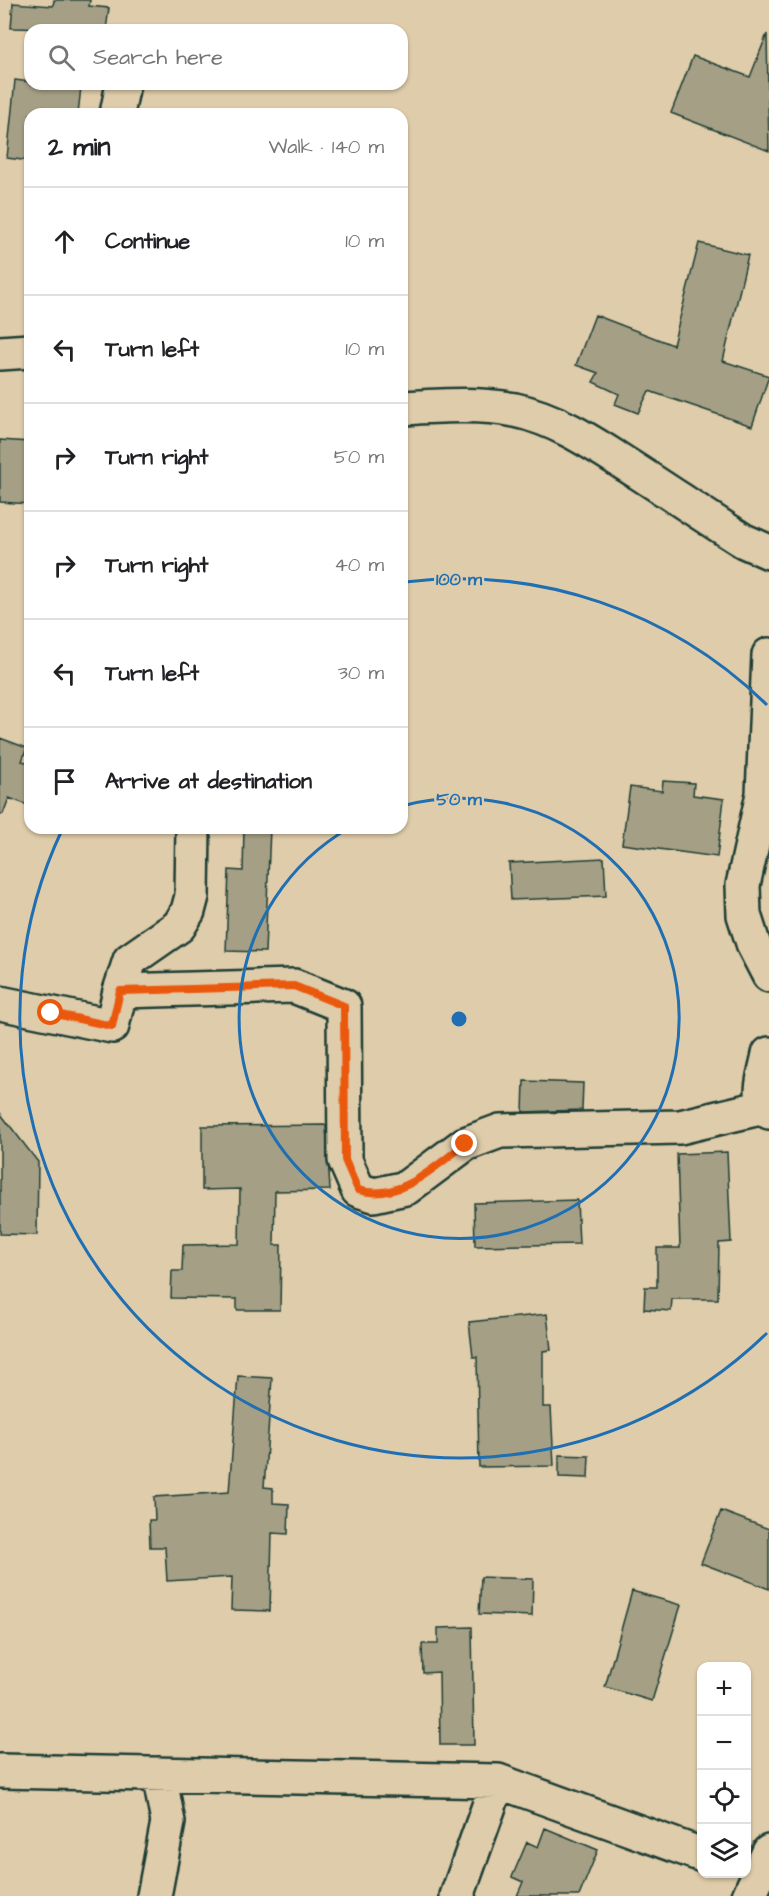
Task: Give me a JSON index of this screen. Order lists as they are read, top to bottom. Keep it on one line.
{"page":{"search":"Search here","heading":["2 min","Walk · 140 m"],"list":[["Continue","10 m"],["Turn left","10 m"],["Turn right","50 m"],["Turn right","40 m"],["Turn left","30 m"],"Arrive at destination"],"map_buttons":["+","−"]},"rings":["100 m","50 m"]}
